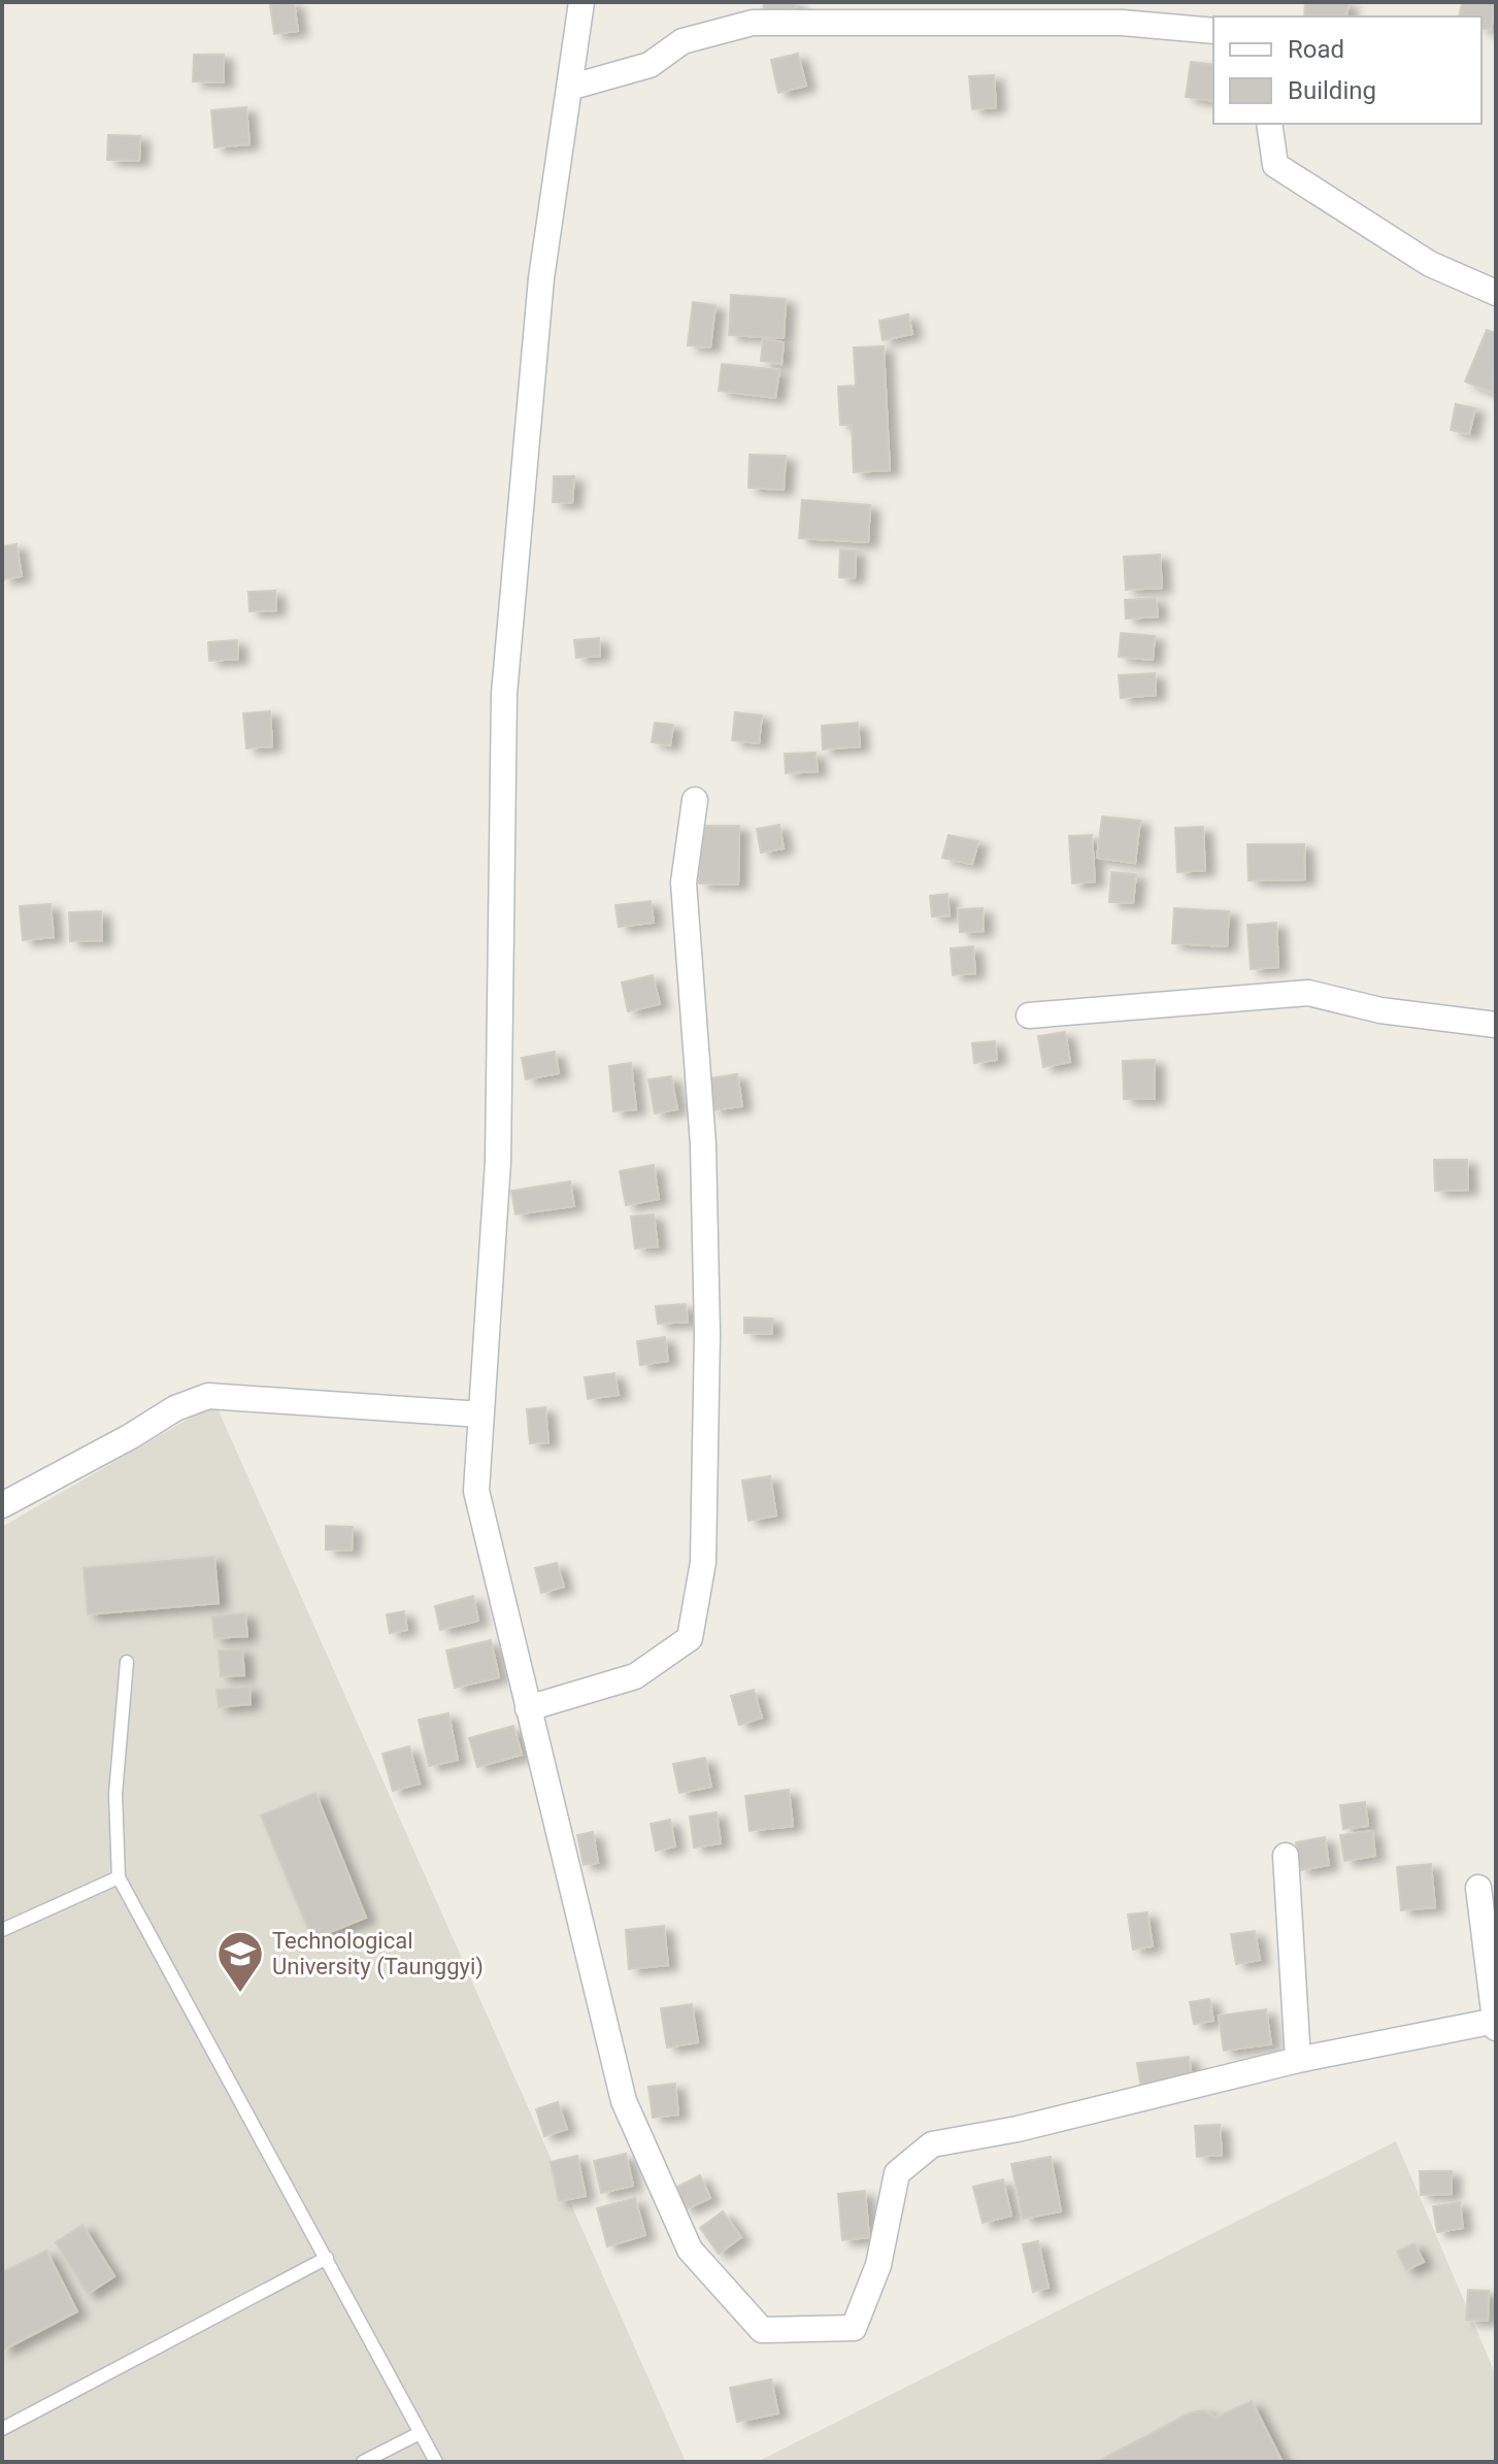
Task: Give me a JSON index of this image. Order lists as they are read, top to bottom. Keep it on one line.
{"places":{"school or university":["Technological University (Taunggyi)"]},"legend":["Road","Building"]}
